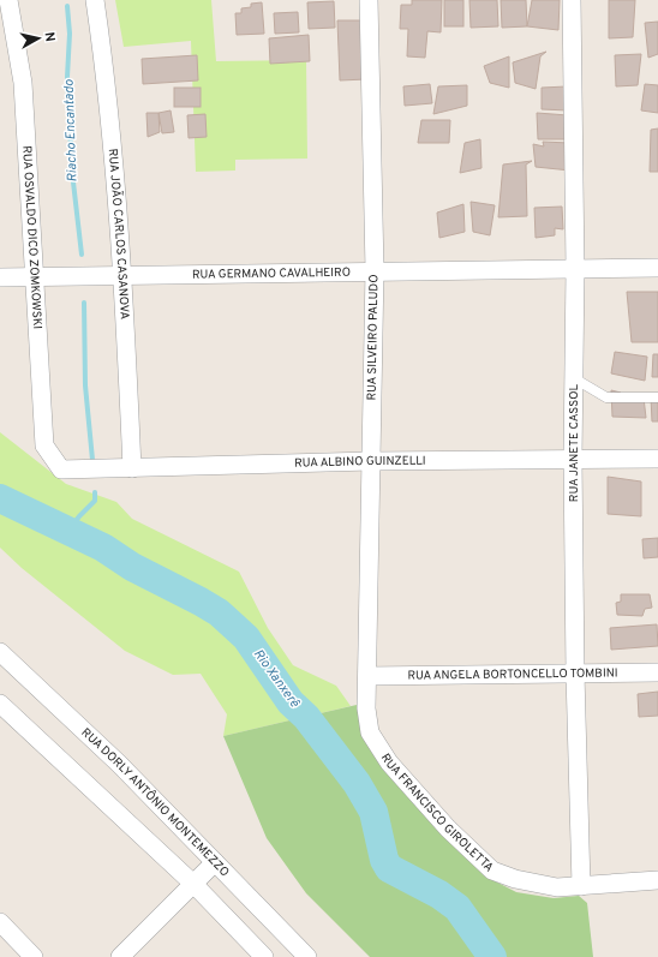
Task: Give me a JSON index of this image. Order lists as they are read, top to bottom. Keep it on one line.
{"streets":{"street":["RUA JOÃO CARLOS CASANOVA","RUA OSVALDO DICO ZOMKOWSKI","RUA GERMANO CAVALHEIRO","RUA SILVEIRO PALUDO","RUA JANETE CASSOL","RUA ALBINO GUINZELLI","RUA ANGELA BORTONCELLO TOMBINI","RUA DORLY ANTÔNIO MONTEMEZZO","RUA FRANCISCO GIROLETTA"]},"crossings":[["RUA JOÃO CARLOS CASANOVA","RUA GERMANO CAVALHEIRO"],["RUA JOÃO CARLOS CASANOVA","RUA ALBINO GUINZELLI"],["RUA OSVALDO DICO ZOMKOWSKI","RUA GERMANO CAVALHEIRO"],["RUA OSVALDO DICO ZOMKOWSKI","RUA ALBINO GUINZELLI"],["RUA GERMANO CAVALHEIRO","RUA SILVEIRO PALUDO"],["RUA GERMANO CAVALHEIRO","RUA JANETE CASSOL"],["RUA SILVEIRO PALUDO","RUA ALBINO GUINZELLI"],["RUA SILVEIRO PALUDO","RUA ANGELA BORTONCELLO TOMBINI"],["RUA SILVEIRO PALUDO","RUA FRANCISCO GIROLETTA"],["RUA JANETE CASSOL","RUA ALBINO GUINZELLI"],["RUA JANETE CASSOL","RUA ANGELA BORTONCELLO TOMBINI"],["RUA JANETE CASSOL","RUA FRANCISCO GIROLETTA"],["RUA ANGELA BORTONCELLO TOMBINI","RUA FRANCISCO GIROLETTA"]],"water":["Riacho Encantado","Rio Xanxerê"],"north":"right"}
